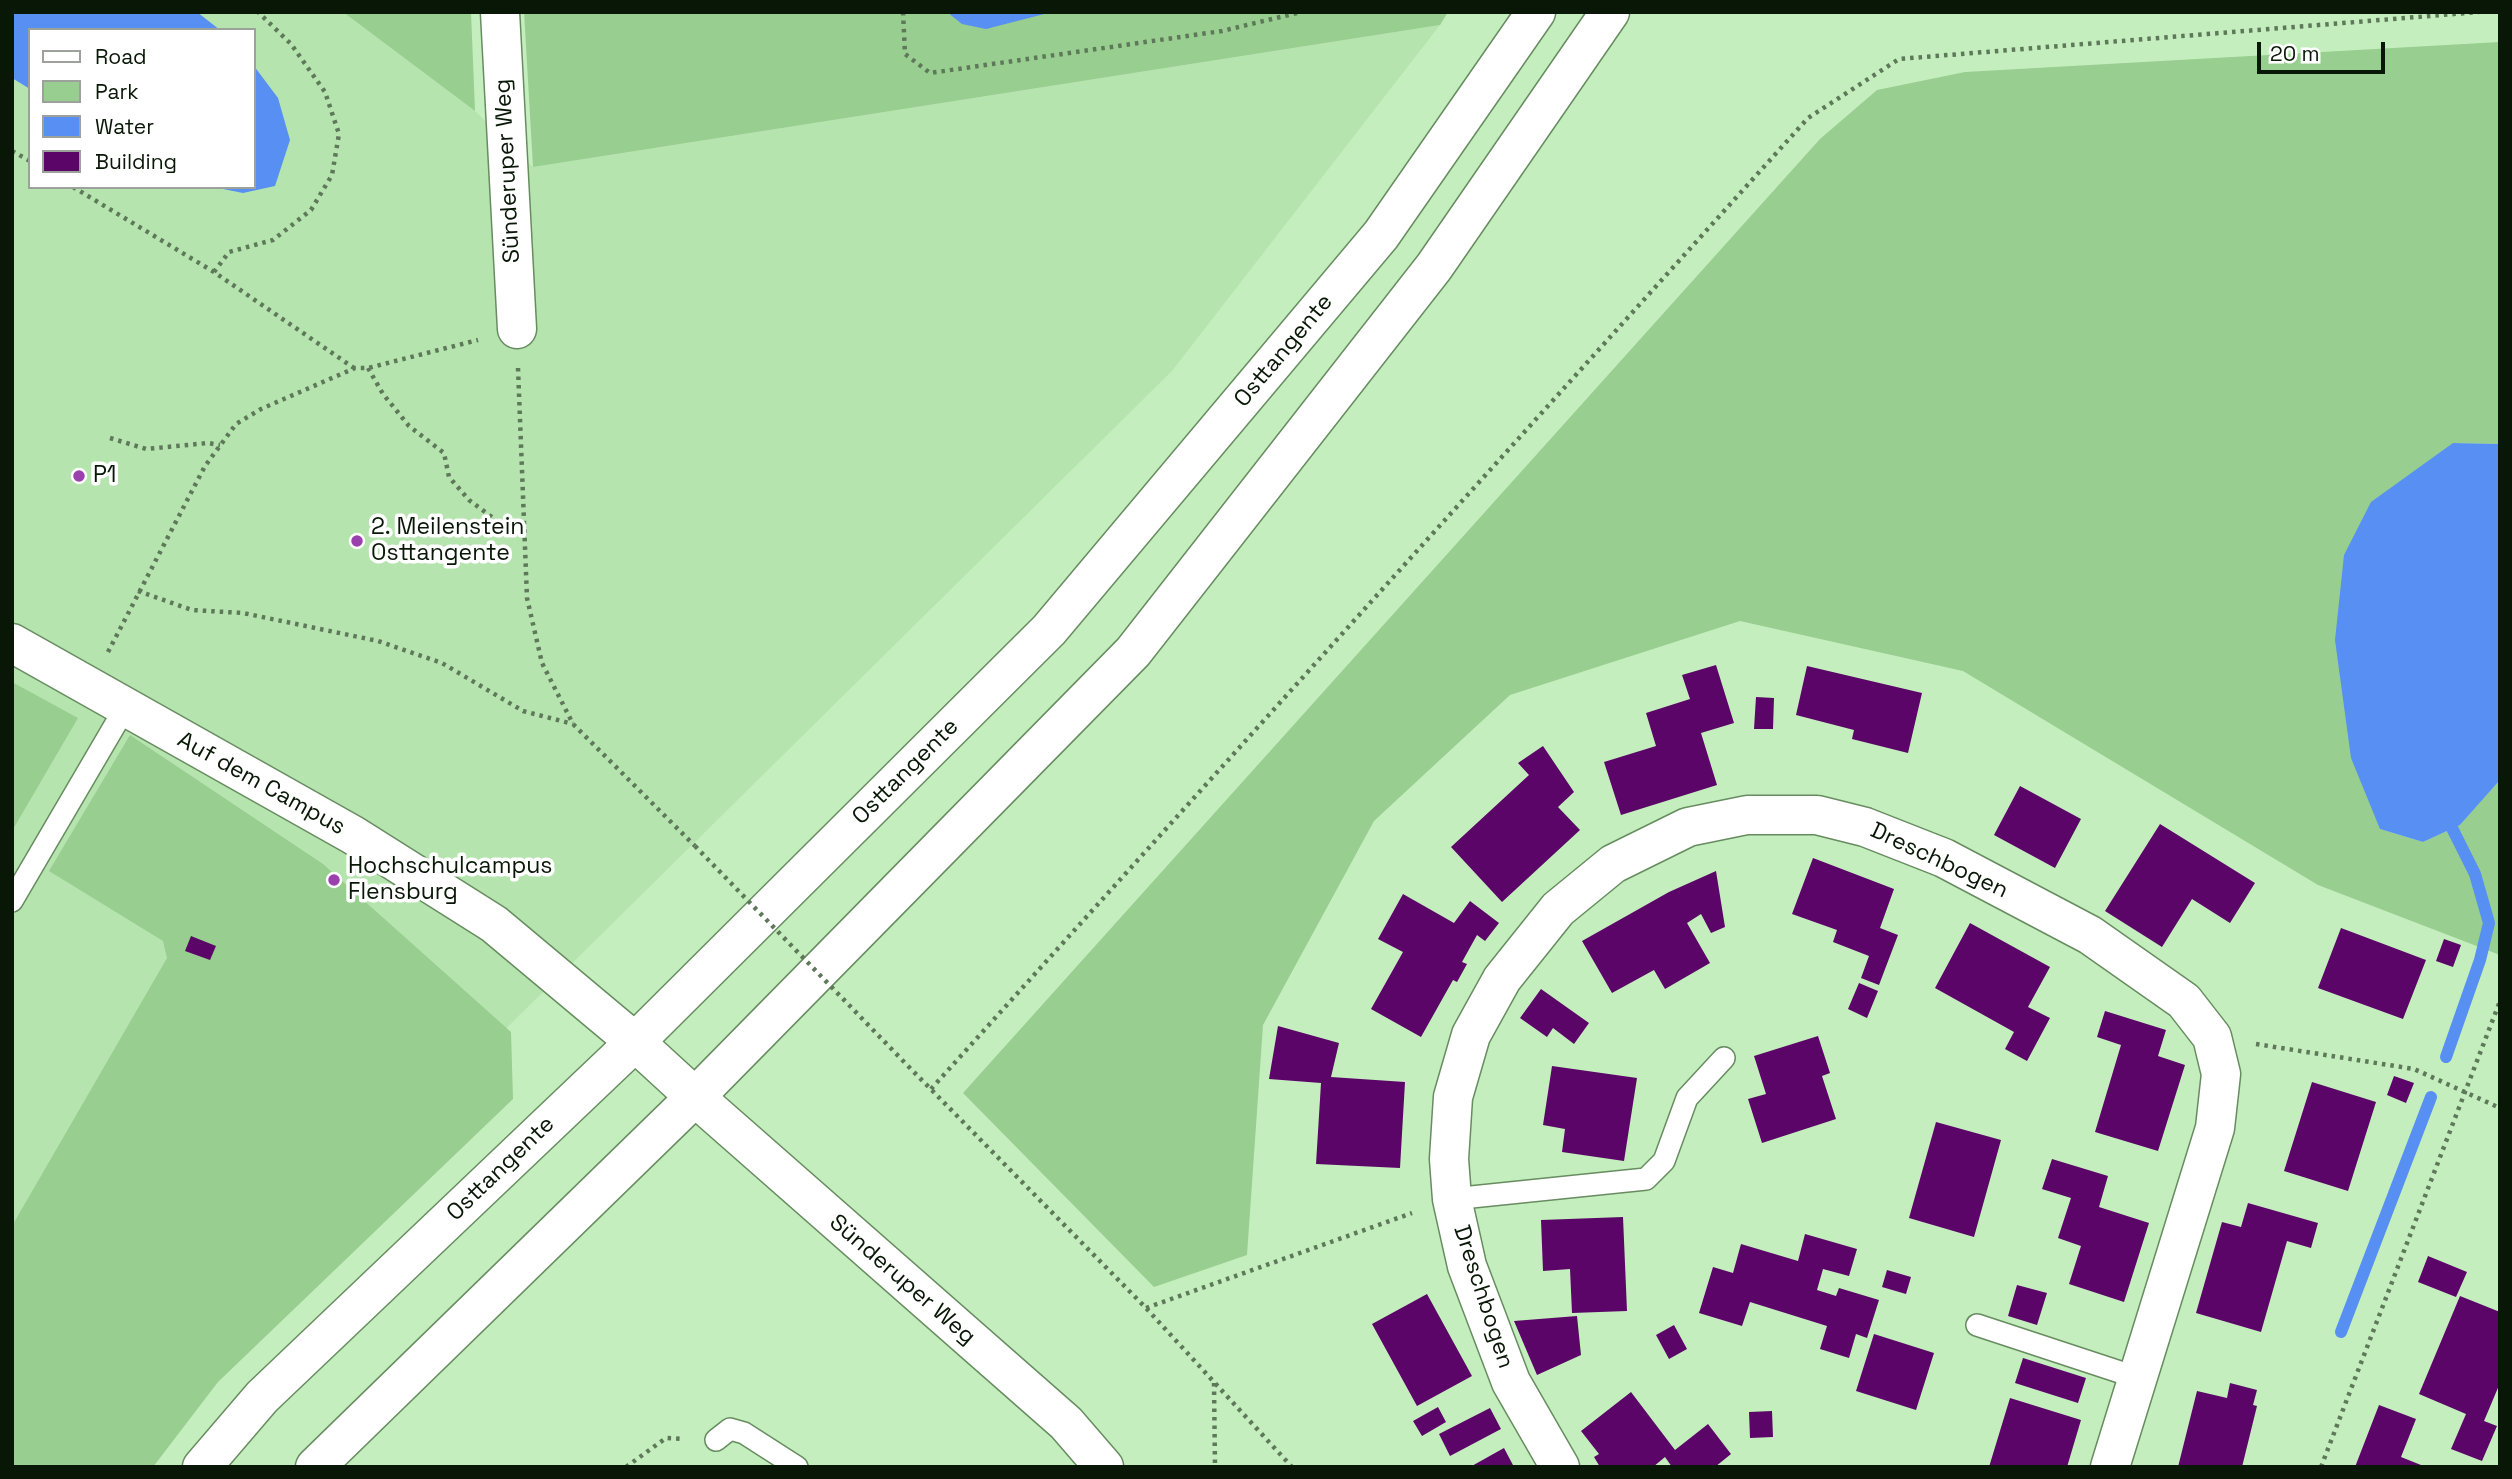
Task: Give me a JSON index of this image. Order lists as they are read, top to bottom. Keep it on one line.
{"streets":{"main road":["Sünderuper Weg","Osttangente","Auf dem Campus","Dreschbogen"]},"crossings":[["Sünderuper Weg","Auf dem Campus"],["Osttangente","Auf dem Campus"]],"places":["P1","2. Meilenstein Osttangente","Hochschulcampus Flensburg"],"legend":["Road","Park","Water","Building"],"scale_bar":"20 m"}
